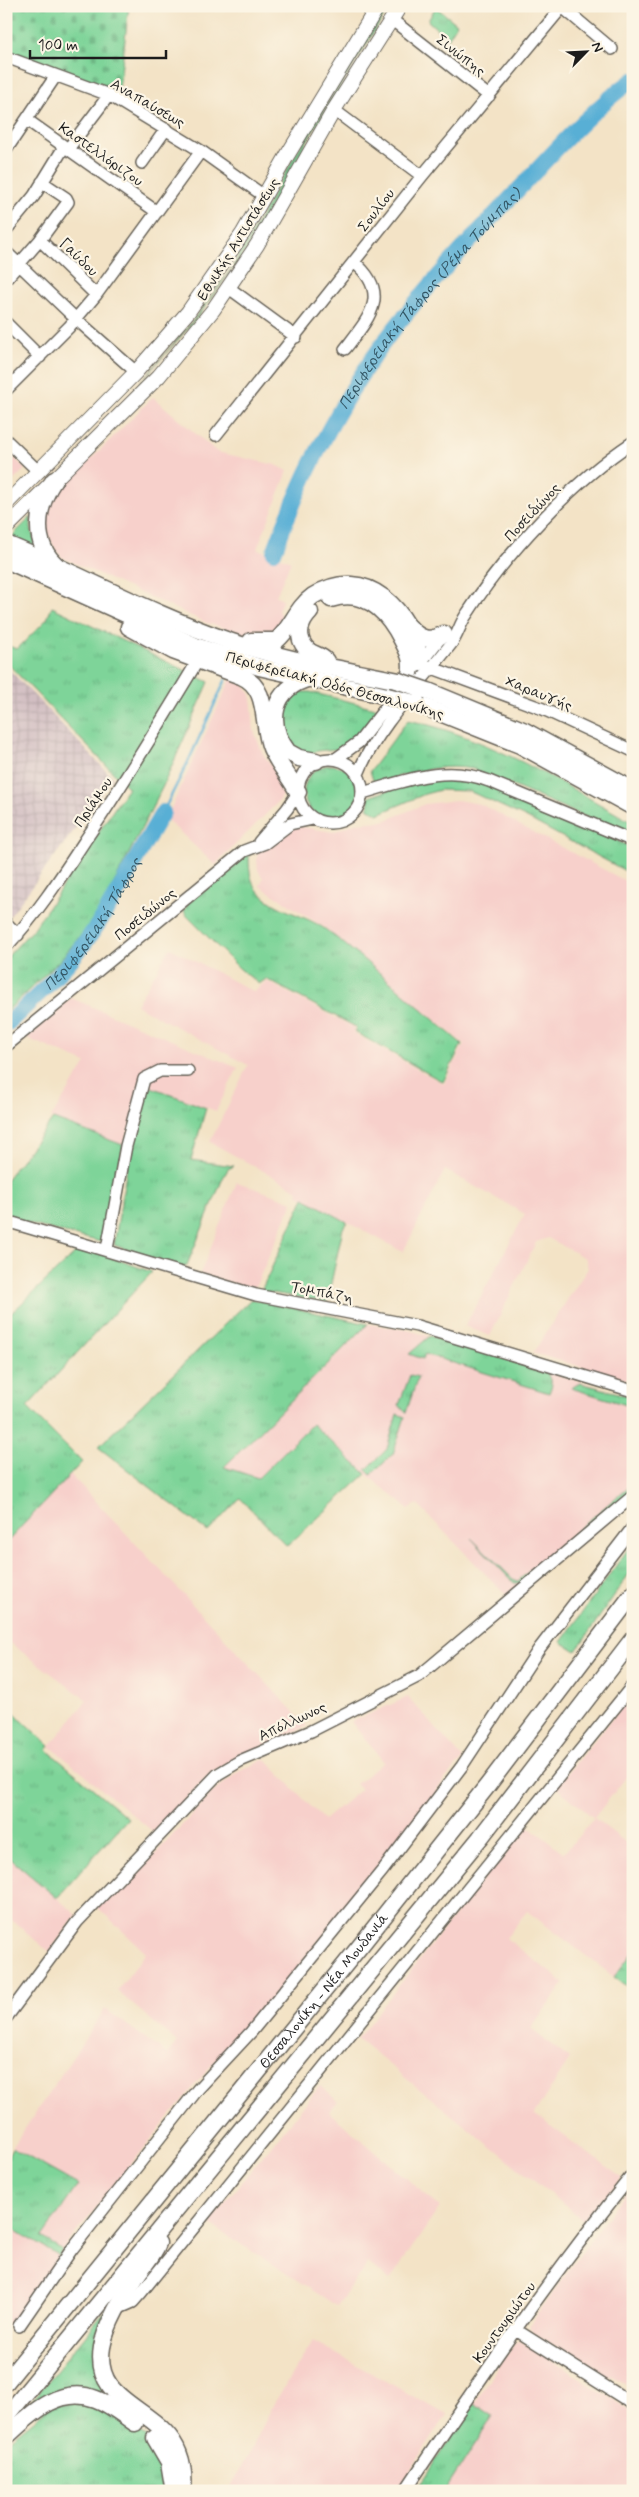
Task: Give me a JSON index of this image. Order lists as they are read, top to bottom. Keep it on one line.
{"streets":{"highway":["Περιφερειακή Οδός Θεσσαλονίκης","Θεσσαλονίκη - Νέα Μουδανιά"],"main road":["Εθνικής Αντιστάσεως"],"street":["Σινώπης","Αναπαύσεως","Καστελλόριζου","Σουλίου","Γαύδου","Ποσειδώνος","Χαραυγής","Πριάμου","Τομπάζη","Απόλλωνος","Κουντουριώτου"]},"crossings":[["Σινώπης","Σουλίου"],["Σινώπης","Εθνικής Αντιστάσεως"],["Αναπαύσεως","Εθνικής Αντιστάσεως"],["Ποσειδώνος","Χαραυγής"]],"water":["Περιφερειακή Τάφρος (Ρέμα Τούμπας)","Περιφερειακή Τάφρος"],"scale_bar":"100 m","north":"top right"}
